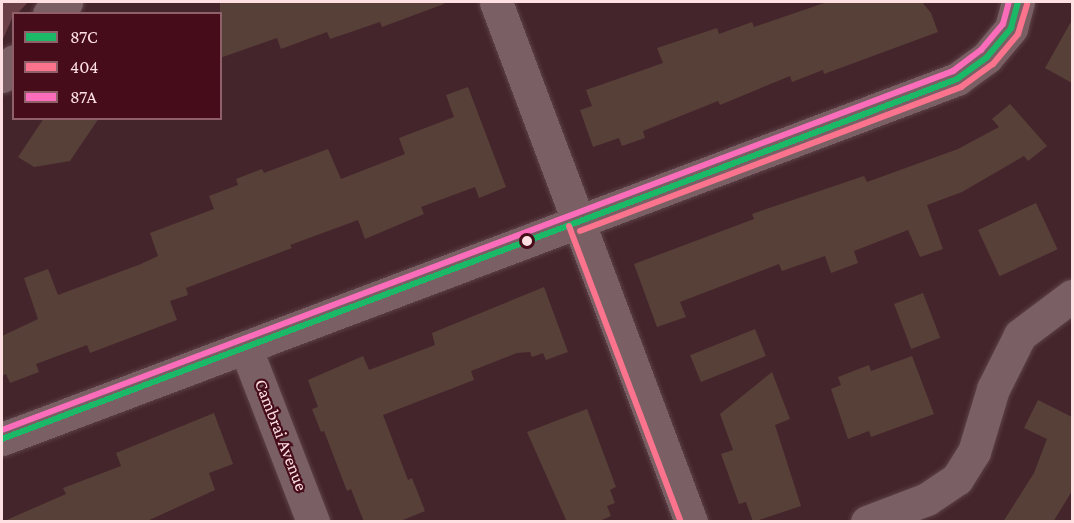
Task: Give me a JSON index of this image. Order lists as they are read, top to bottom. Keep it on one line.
{"streets":{"street":["Cambrai Avenue"]},"lines":["transit line 87C","transit line 87A","transit line 404"],"legend":["87C","404","87A"]}
